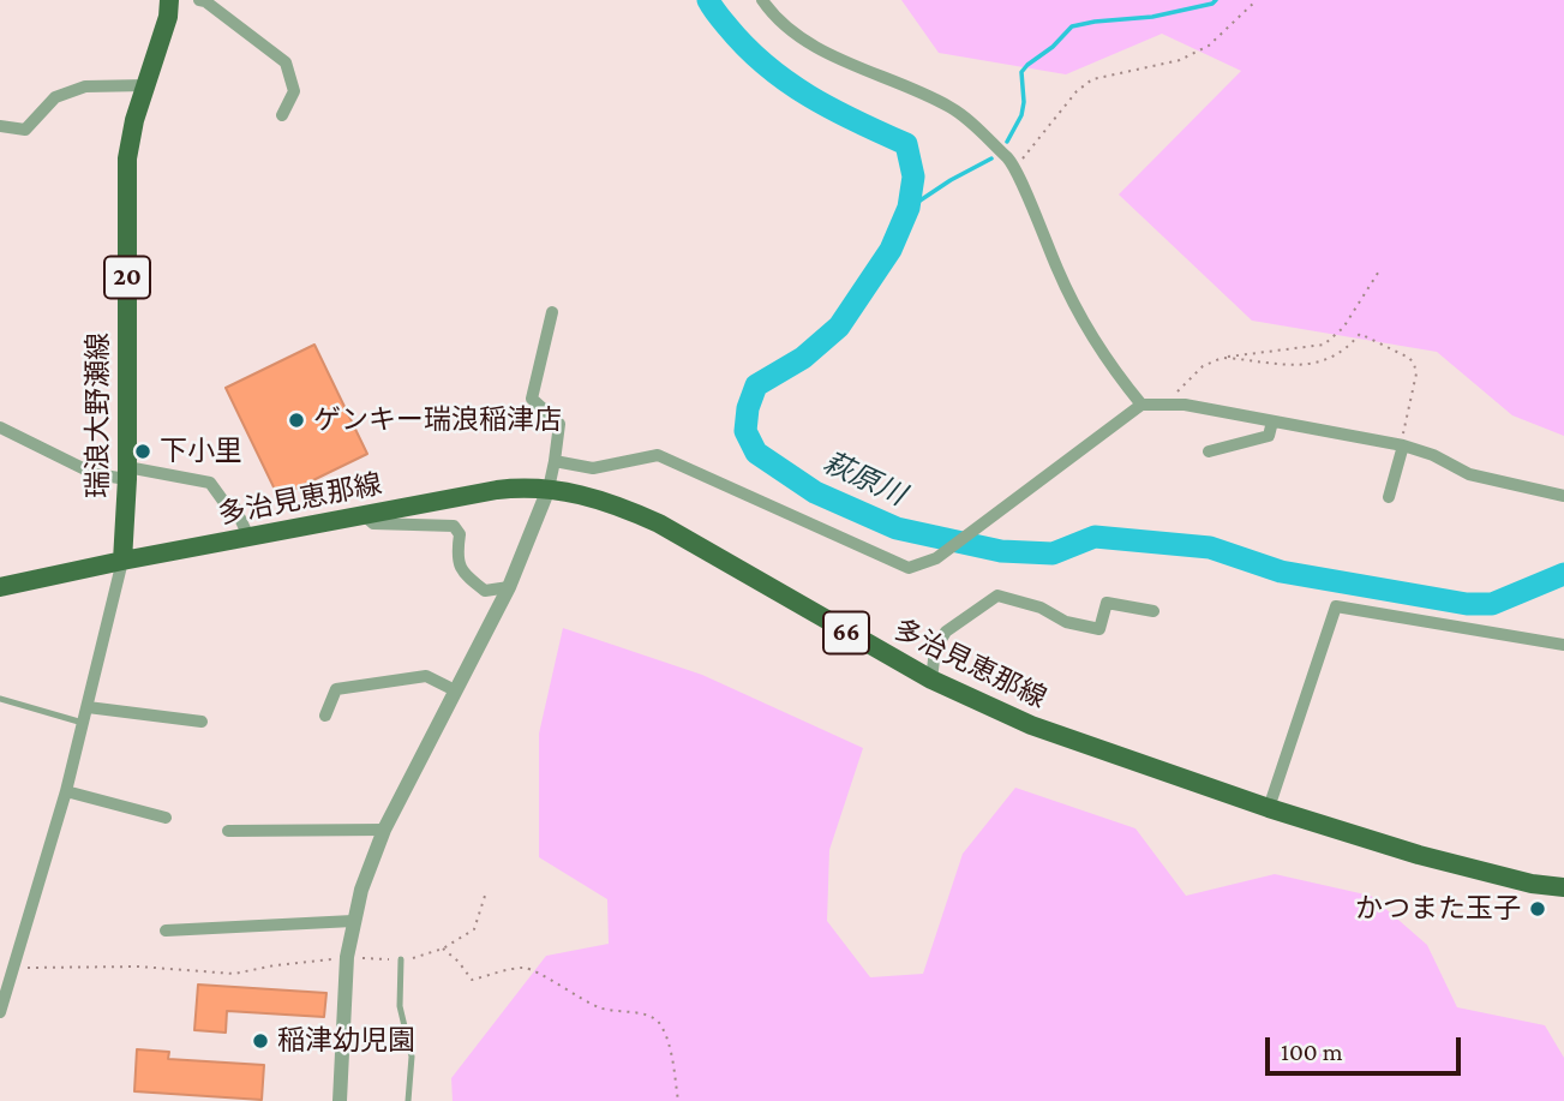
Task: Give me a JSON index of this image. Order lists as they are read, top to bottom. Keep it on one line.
{"streets":{"main road":["20","瑞浪大野瀬線","多治見恵那線","66"]},"crossings":[["瑞浪大野瀬線","多治見恵那線"]],"water":["萩原川"],"places":["ゲンキー瑞浪稲津店","下小里","かつまた玉子","稲津幼児園"],"scale_bar":"100 m"}
